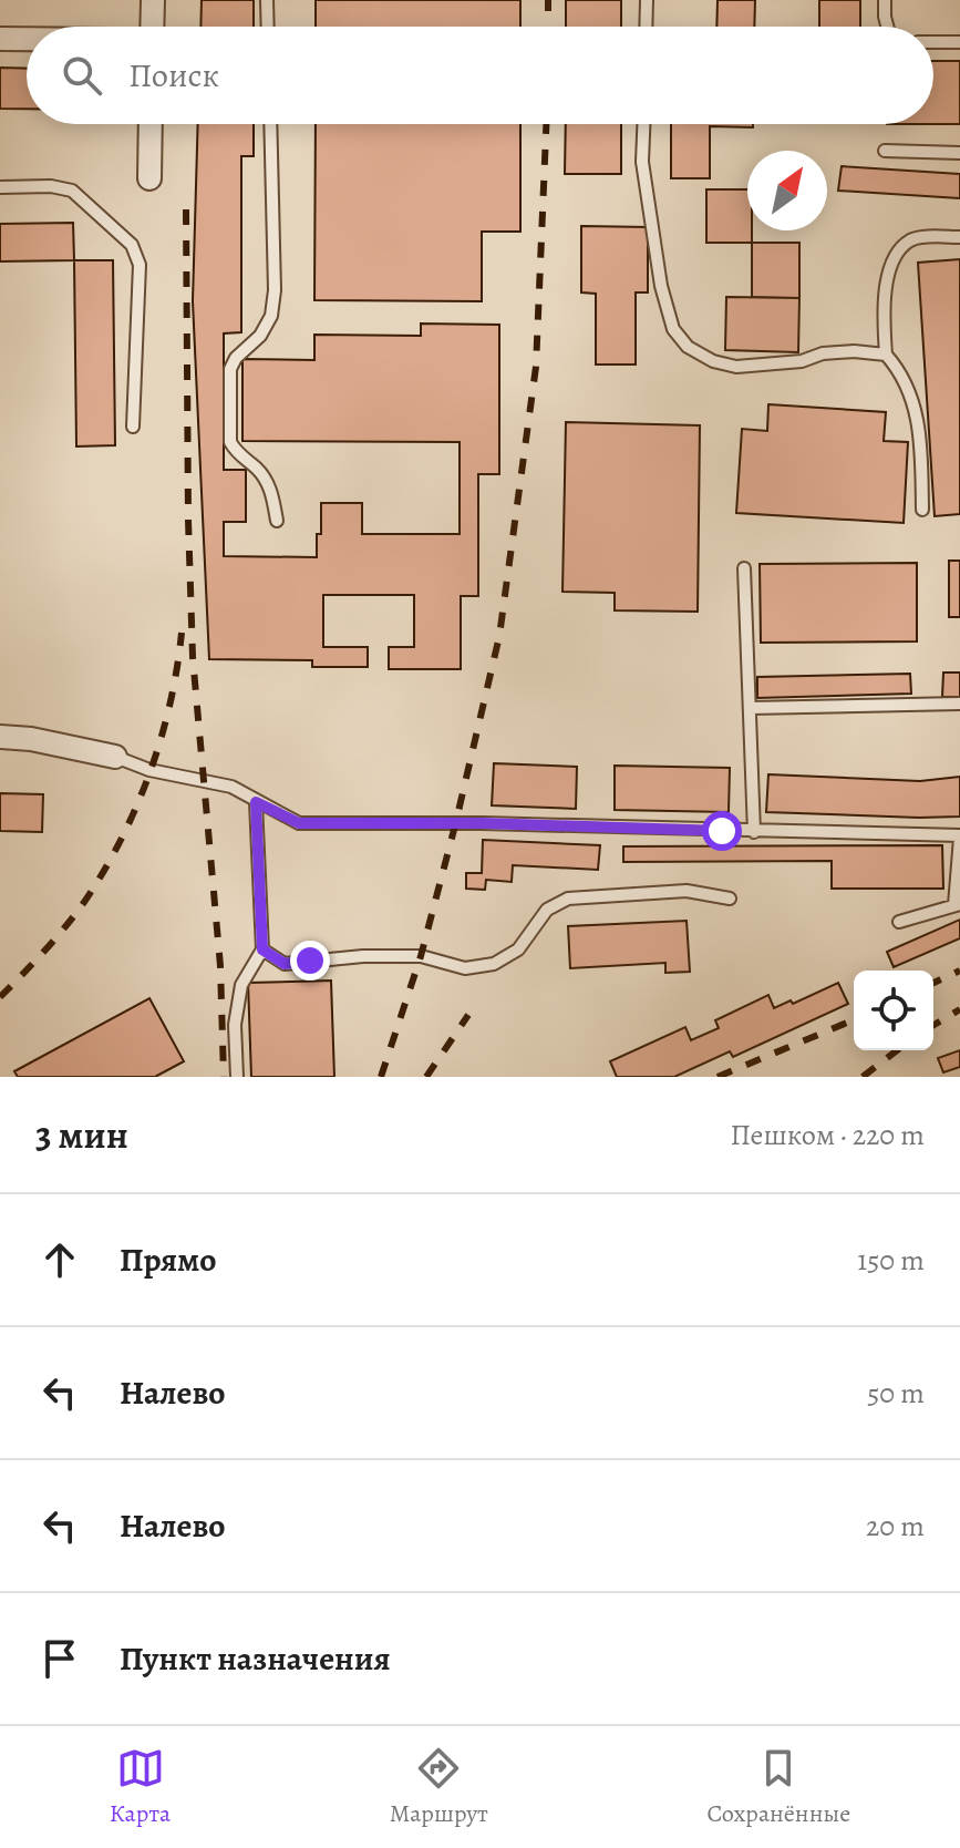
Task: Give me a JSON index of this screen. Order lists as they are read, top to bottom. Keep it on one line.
{"north":"top right","page":{"search":"Поиск","heading":["3 мин","Пешком · 220 m"],"list":[["Прямо","150 m"],["Налево","50 m"],["Налево","20 m"],"Пункт назначения"],"nav":["Карта","Маршрут","Сохранённые"]}}
